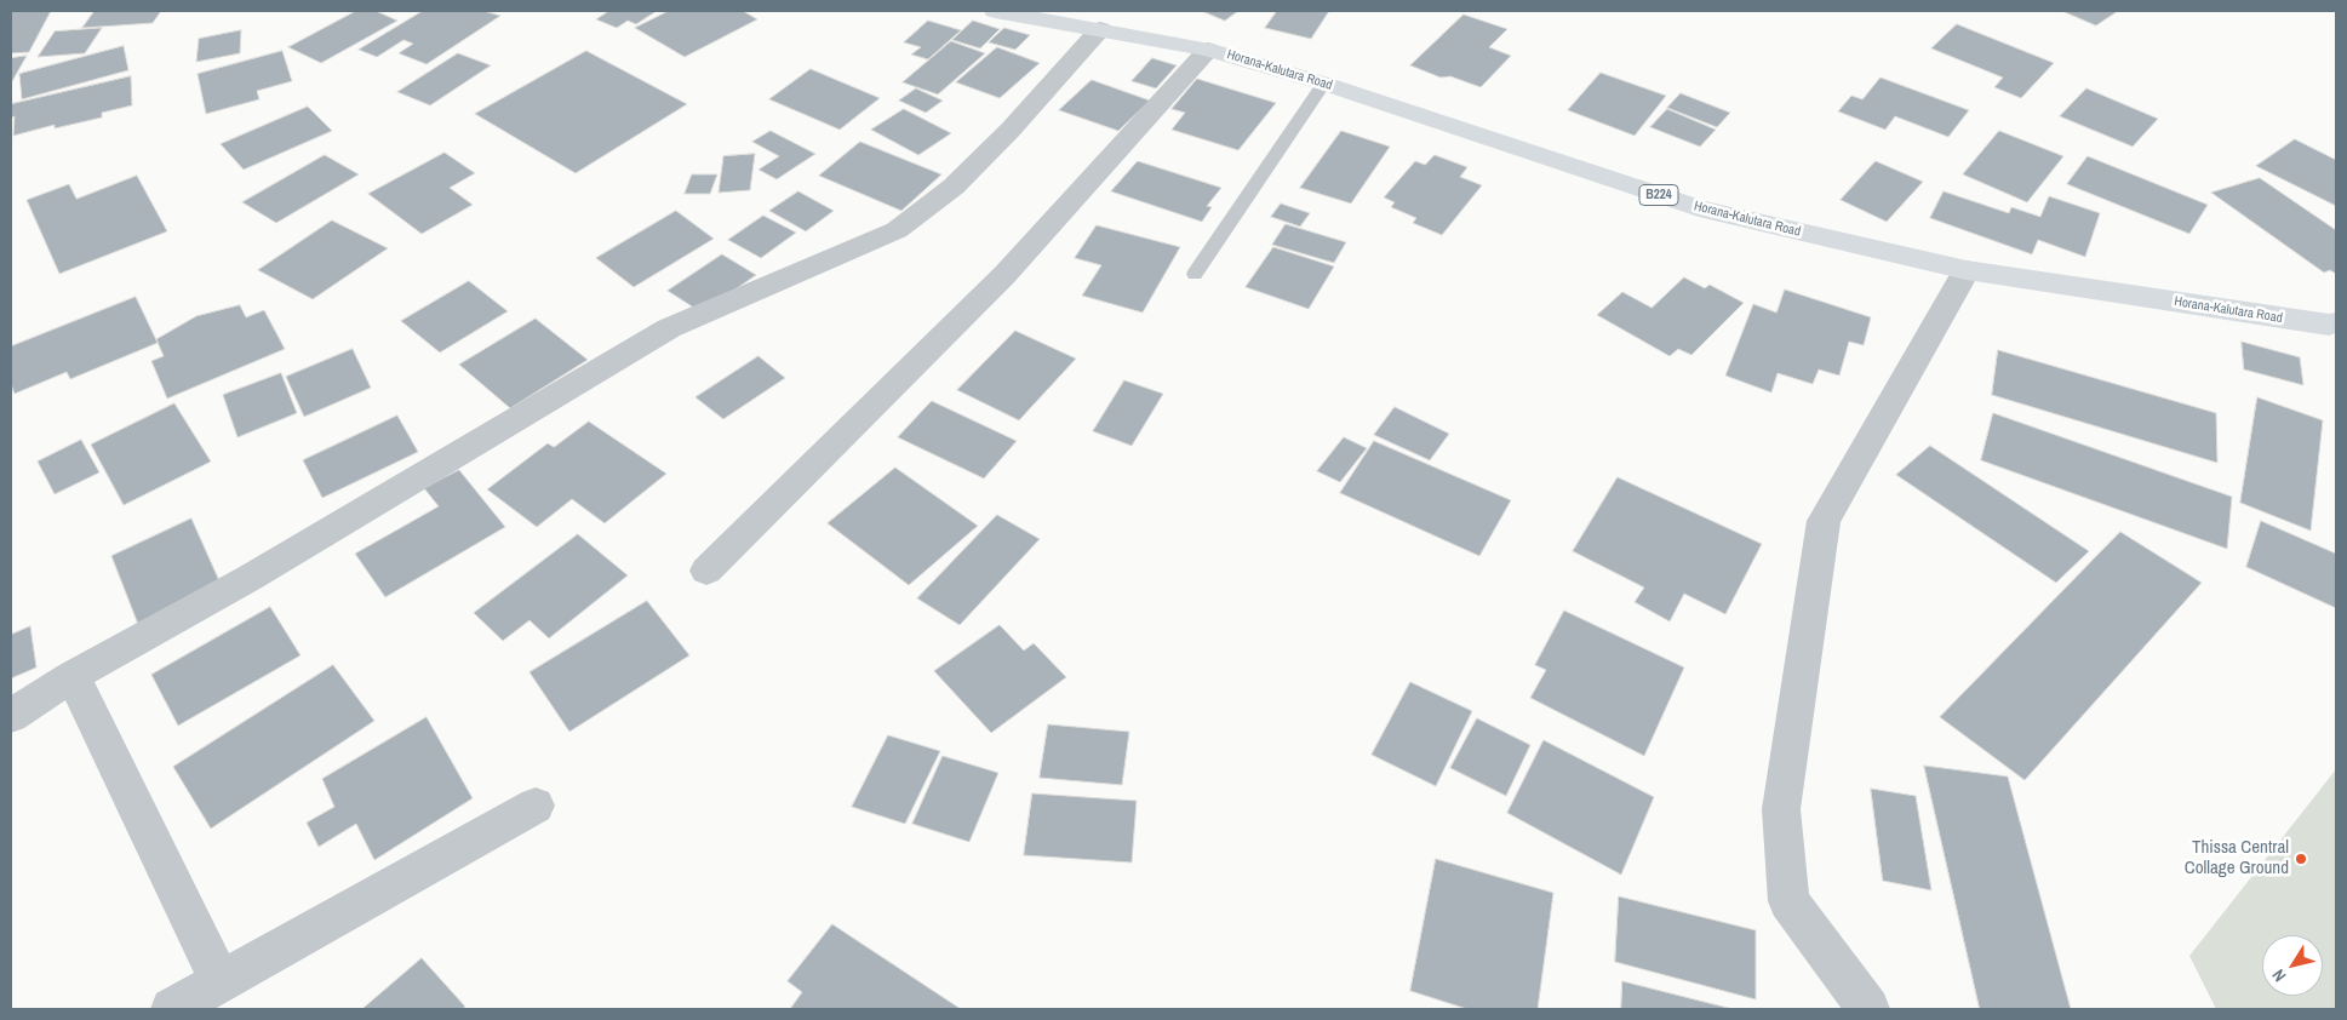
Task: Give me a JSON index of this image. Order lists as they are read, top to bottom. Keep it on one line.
{"streets":{"main road":["Horana-Kalutara Road","B224"]},"places":["Thissa Central Collage Ground"],"north":"bottom left"}
